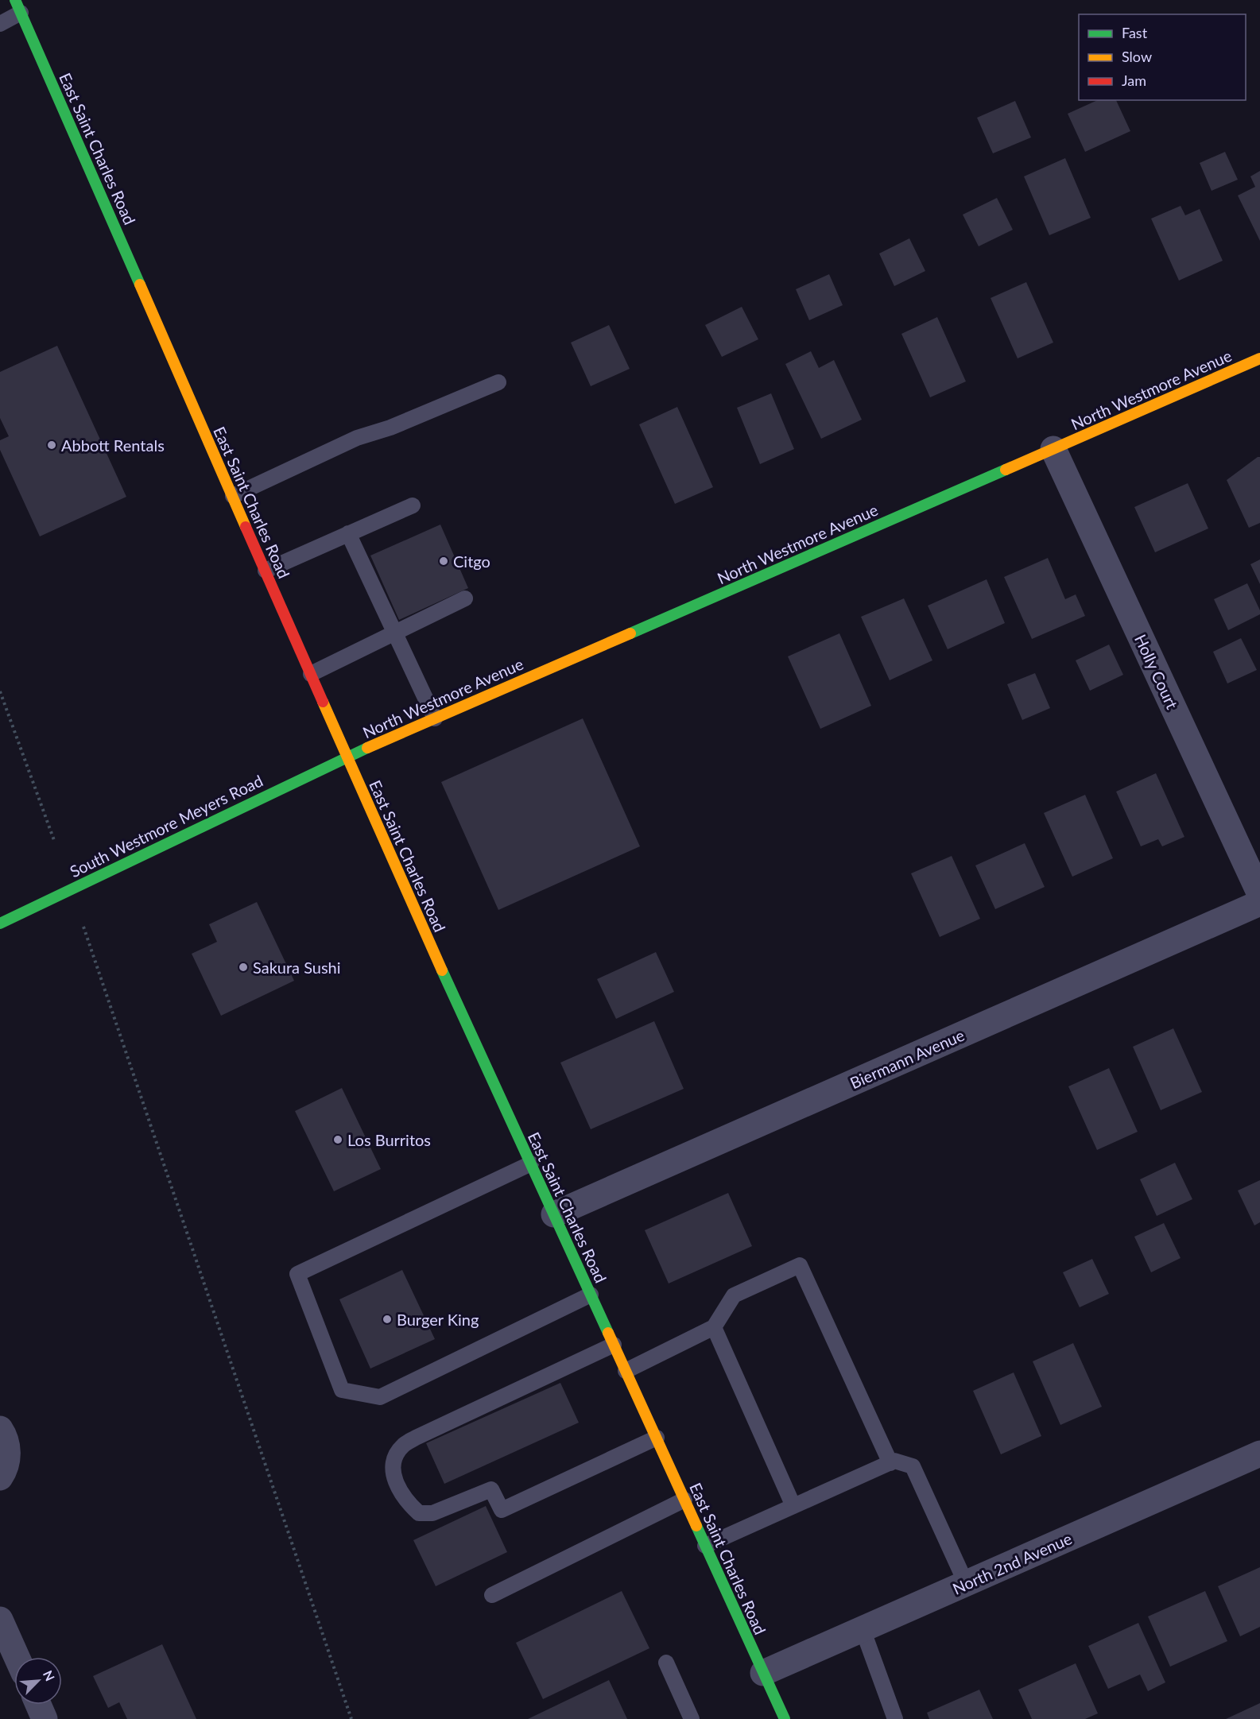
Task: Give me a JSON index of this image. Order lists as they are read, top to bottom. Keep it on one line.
{"streets":{"main road":["East Saint Charles Road","North Westmore Avenue","South Westmore Meyers Road"],"street":["Holly Court","Biermann Avenue","North 2nd Avenue"]},"crossings":[["East Saint Charles Road","North Westmore Avenue"],["East Saint Charles Road","South Westmore Meyers Road"],["East Saint Charles Road","Biermann Avenue"],["East Saint Charles Road","North 2nd Avenue"],["North Westmore Avenue","Holly Court"],["North Westmore Avenue","South Westmore Meyers Road"]],"places":["Abbott Rentals","Citgo","Sakura Sushi","Los Burritos","Burger King"],"legend":["Fast","Slow","Jam"],"north":"top right"}
